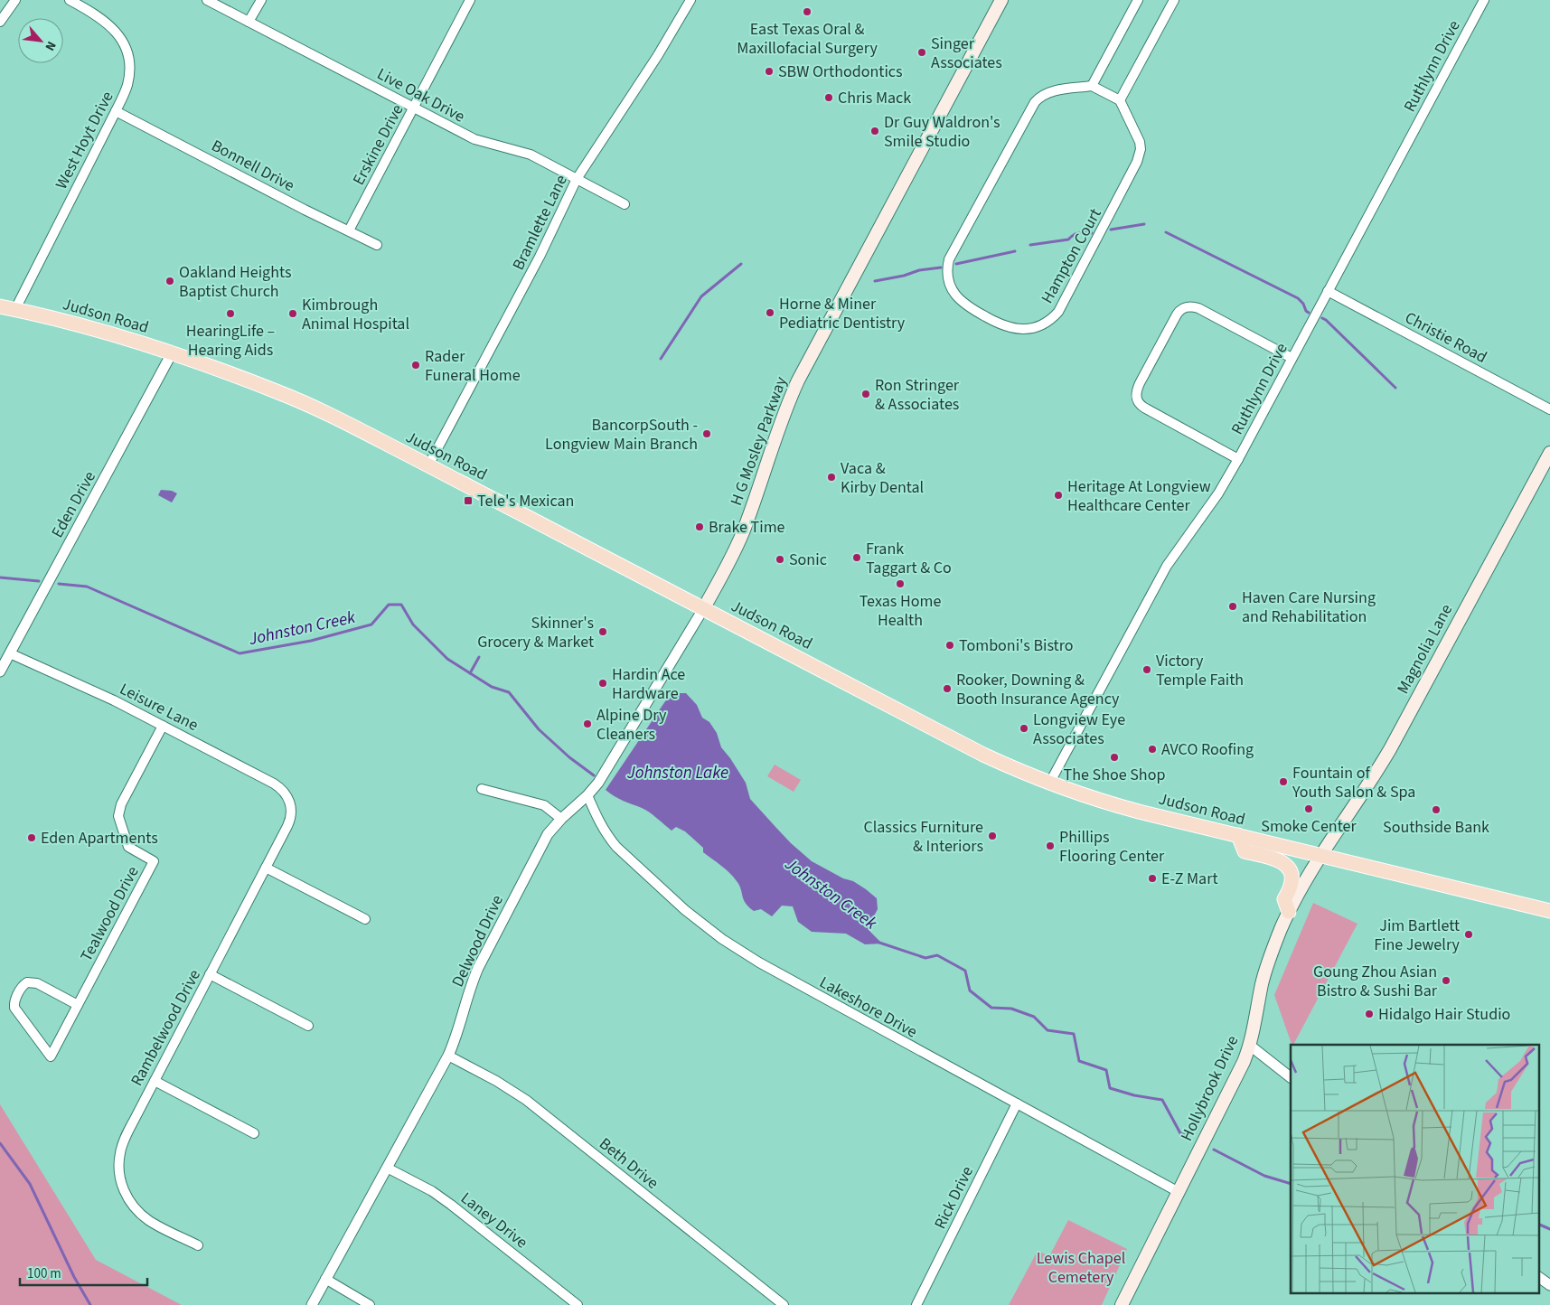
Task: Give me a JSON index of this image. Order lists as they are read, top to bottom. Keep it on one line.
{"streets":{"main road":["Judson Road","H G Mosley Parkway","Magnolia Lane","Hollybrook Drive"],"street":["Ruthlynn Drive","Live Oak Drive","West Hoyt Drive","Erskine Drive","Bonnell Drive","Bramlette Lane","Hampton Court","Christie Road","Eden Drive","Leisure Lane","Tealwood Drive","Delwood Drive","Lakeshore Drive","Rambelwood Drive","Beth Drive","Rick Drive","Laney Drive"]},"crossings":[["Ruthlynn Drive","Judson Road"],["Ruthlynn Drive","Christie Road"],["Live Oak Drive","Erskine Drive"],["Live Oak Drive","Bramlette Lane"],["West Hoyt Drive","Bonnell Drive"],["West Hoyt Drive","Judson Road"],["Erskine Drive","Bonnell Drive"],["Bramlette Lane","Judson Road"],["Judson Road","H G Mosley Parkway"],["Judson Road","Eden Drive"],["Judson Road","Magnolia Lane"],["Judson Road","Delwood Drive"],["Judson Road","Hollybrook Drive"],["H G Mosley Parkway","Delwood Drive"],["Eden Drive","Leisure Lane"],["Magnolia Lane","Hollybrook Drive"],["Leisure Lane","Tealwood Drive"],["Leisure Lane","Rambelwood Drive"],["Delwood Drive","Lakeshore Drive"],["Delwood Drive","Beth Drive"],["Delwood Drive","Laney Drive"],["Lakeshore Drive","Hollybrook Drive"],["Lakeshore Drive","Rick Drive"]],"water":["Johnston Creek","Johnston Lake"],"parks":["Lewis Chapel Cemetery"],"places":{"other":["East Texas Oral & Maxillofacial Surgery","Singer Associates","SBW Orthodontics","Chris Mack","Dr Guy Waldron's Smile Studio","Oakland Heights Baptist Church","Horne & Miner Pediatric Dentistry","HearingLife – Hearing Aids","Kimbrough Animal Hospital","Rader Funeral Home","Ron Stringer & Associates","BancorpSouth - Longview Main Branch","Vaca & Kirby Dental","Heritage At Longview Healthcare Center","Brake Time","Frank Taggart & Co","Sonic","Texas Home Health","Haven Care Nursing and Rehabilitation","Skinner's Grocery & Market","Tomboni's Bistro","Victory Temple Faith","Hardin Ace Hardware","Rooker, Downing & Booth Insurance Agency","Alpine Dry Cleaners","Longview Eye Associates","AVCO Roofing","The Shoe Shop","Fountain of Youth Salon & Spa","Smoke Center","Southside Bank","Classics Furniture & Interiors","Eden Apartments","Phillips Flooring Center","E-Z Mart","Jim Bartlett Fine Jewelry","Goung Zhou Asian Bistro & Sushi Bar","Hidalgo Hair Studio"],"transit":["Tele's Mexican"]},"scale_bar":"100 m","north":"bottom right"}
